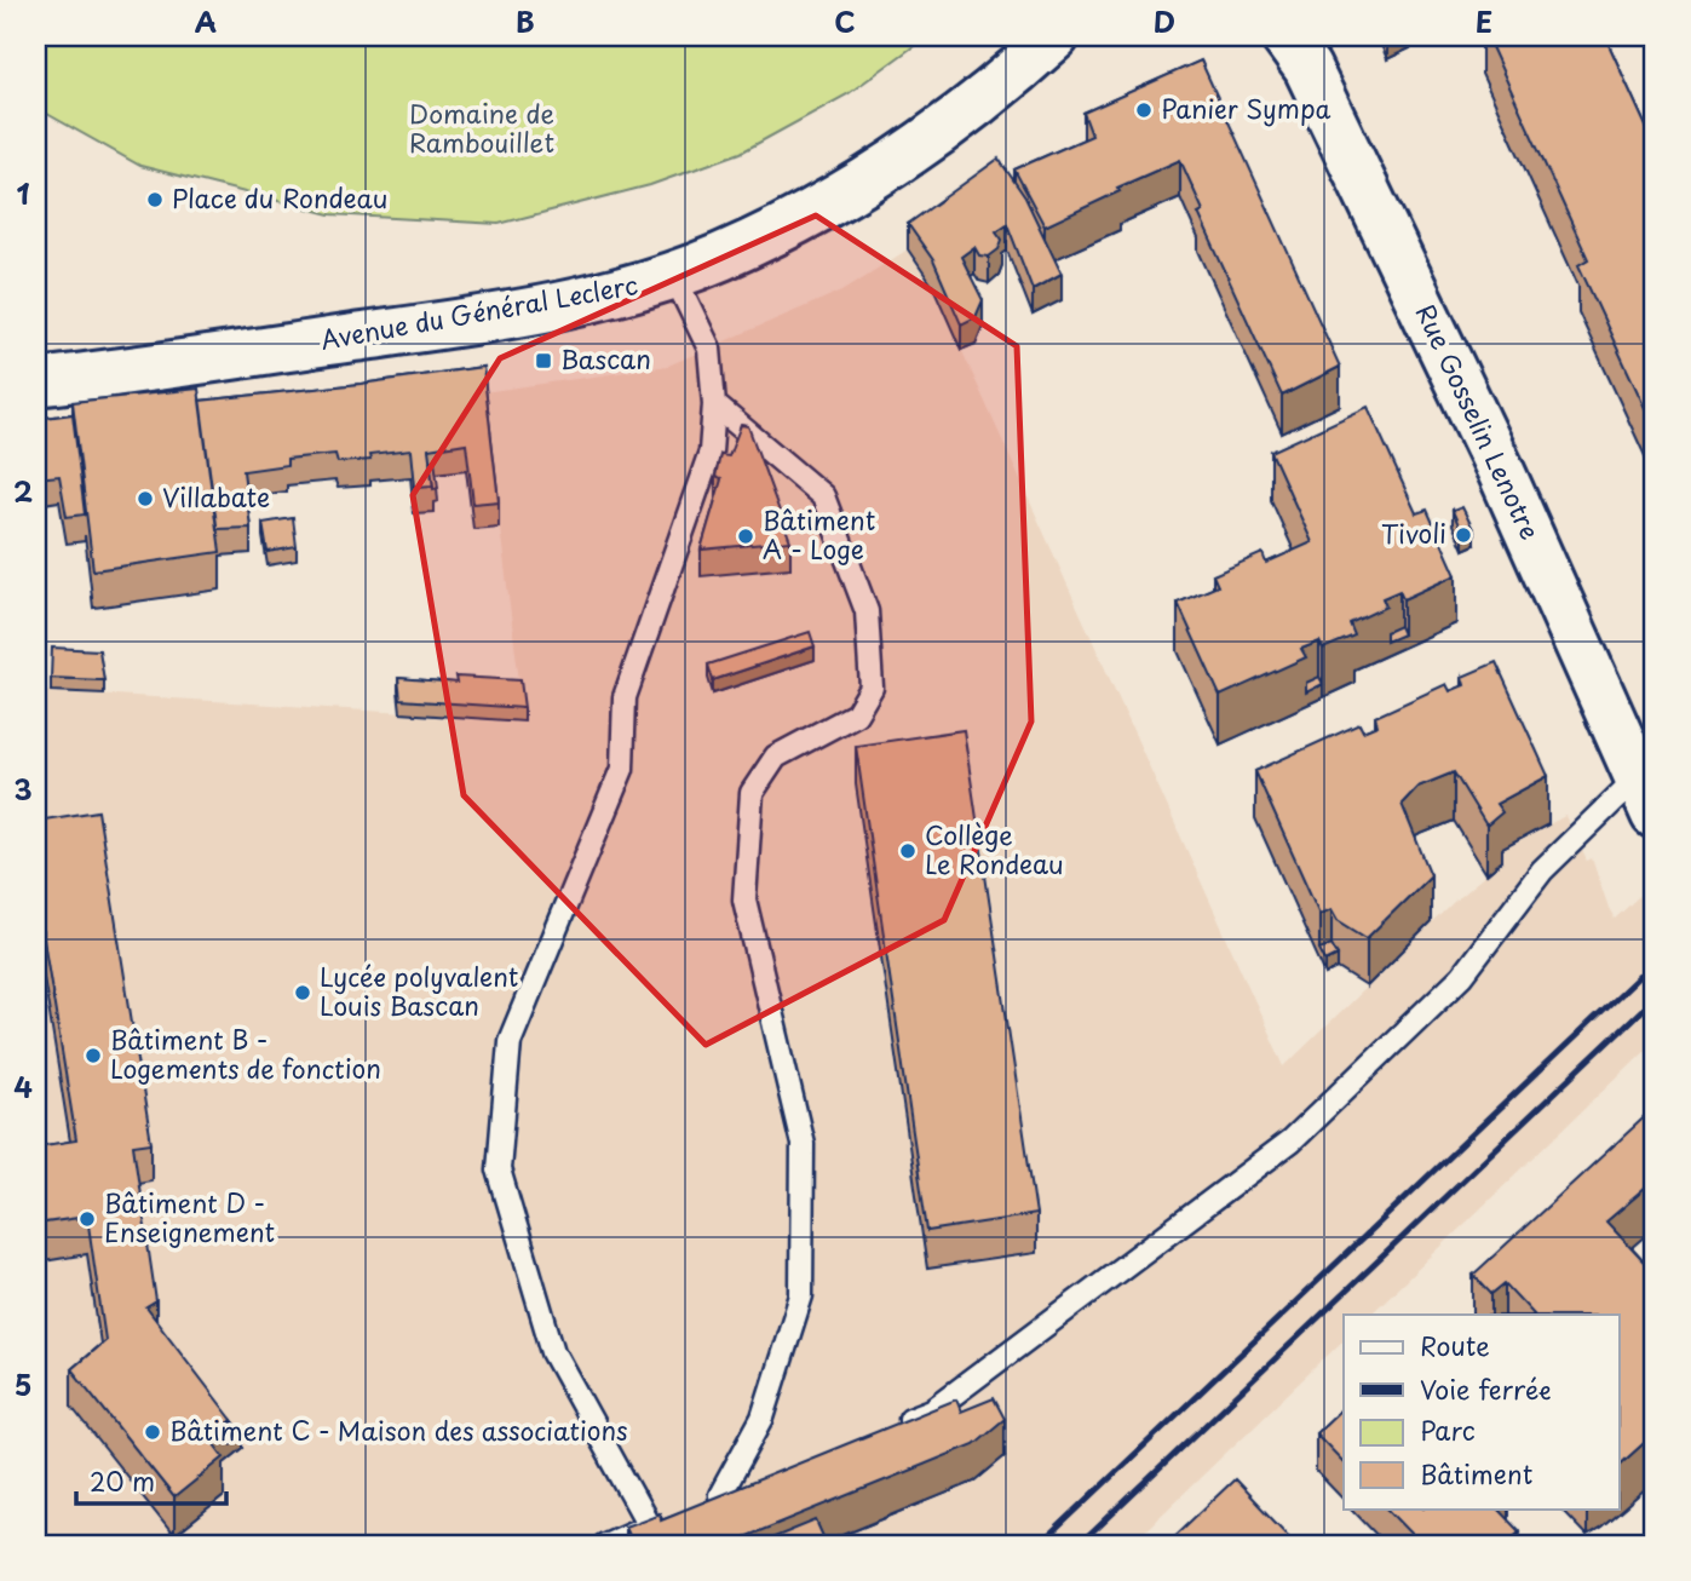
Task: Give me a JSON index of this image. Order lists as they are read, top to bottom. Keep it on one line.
{"streets":{"main road":["Avenue du Général Leclerc","Rue Gosselin Lenotre"]},"parks":["Domaine de Rambouillet"],"places":{"other":["Panier Sympa","Place du Rondeau","Villabate","Tivoli","Bâtiment A - Loge","Collège Le Rondeau","Lycée polyvalent Louis Bascan","Bâtiment B - Logements de fonction","Bâtiment D - Enseignement","Bâtiment C - Maison des associations"],"transit":["Bascan"]},"legend":["Route","Voie ferrée","Parc","Bâtiment"],"scale_bar":"20 m","grid":{"columns":["A","B","C","D","E"],"rows":["1","2","3","4","5"]}}
